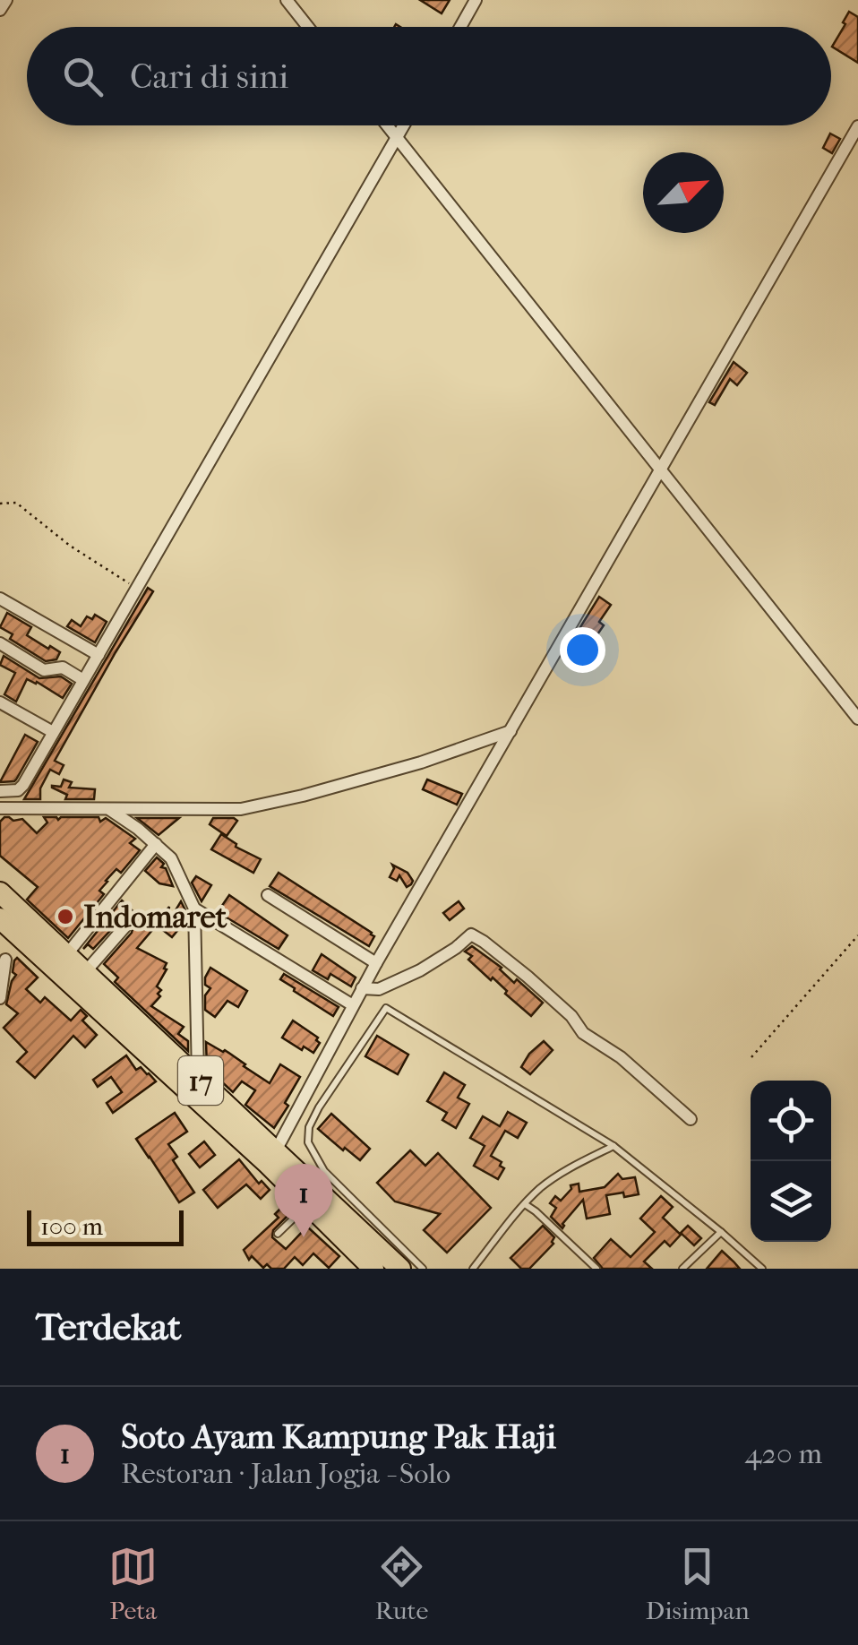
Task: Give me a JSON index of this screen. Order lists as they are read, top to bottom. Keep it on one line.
{"streets":{"highway":["17"]},"places":["Indomaret"],"scale_bar":"100 m","north":"top right","page":{"search":"Cari di sini","pins":"1","scale":"100 m","heading":"Terdekat","list":[{"mark":"1","name":"Soto Ayam Kampung Pak Haji","note":"Restoran · Jalan Jogja - Solo","value":"420 m"}],"nav":["Peta","Rute","Disimpan"]}}
